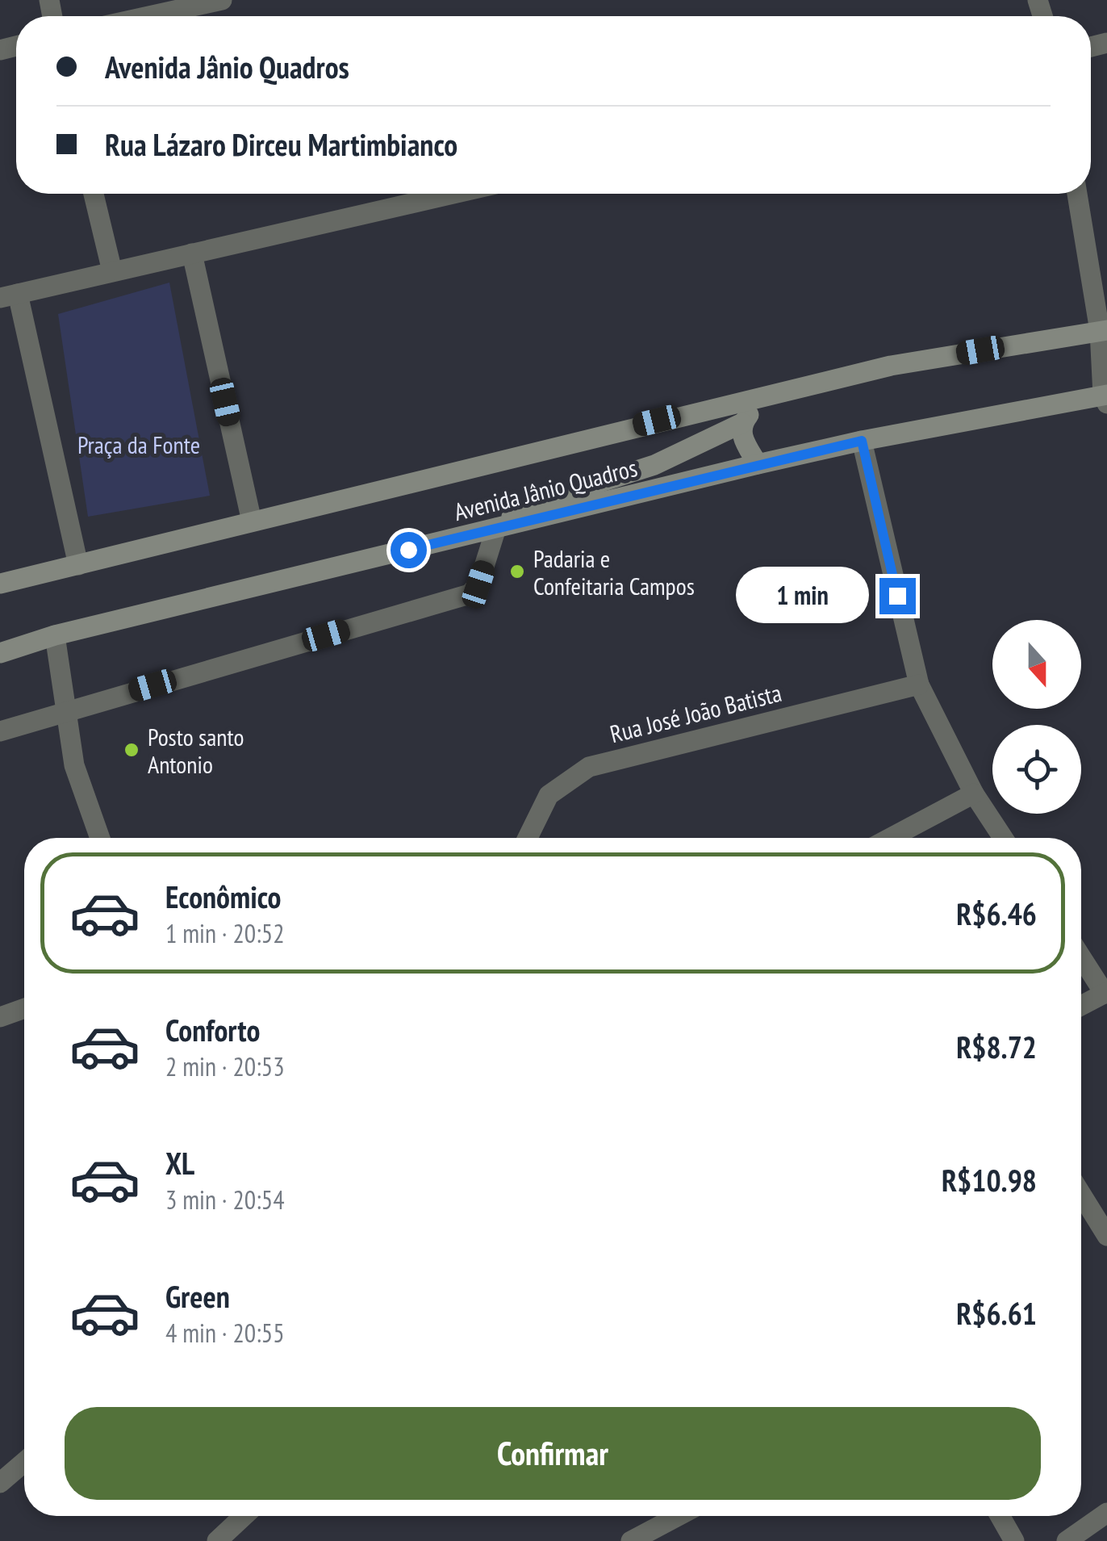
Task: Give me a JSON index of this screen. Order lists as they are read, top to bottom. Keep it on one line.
{"streets":{"main road":["Avenida Jânio Quadros"],"street":["Rua José João Batista"]},"parks":["Praça da Fonte"],"places":["Padaria e Confeitaria Campos","Posto santo Antonio"],"north":"bottom","page":{"banner":["Avenida Jânio Quadros","Rua Lázaro Dirceu Martimbianco"],"bubble":"1 min","list":[{"name":"Econômico","note":"1 min · 20:52","value":"R$6.46"},{"name":"Conforto","note":"2 min · 20:53","value":"R$8.72"},{"name":"XL","note":"3 min · 20:54","value":"R$10.98"},{"name":"Green","note":"4 min · 20:55","value":"R$6.61"}],"buttons":"Confirmar"}}
